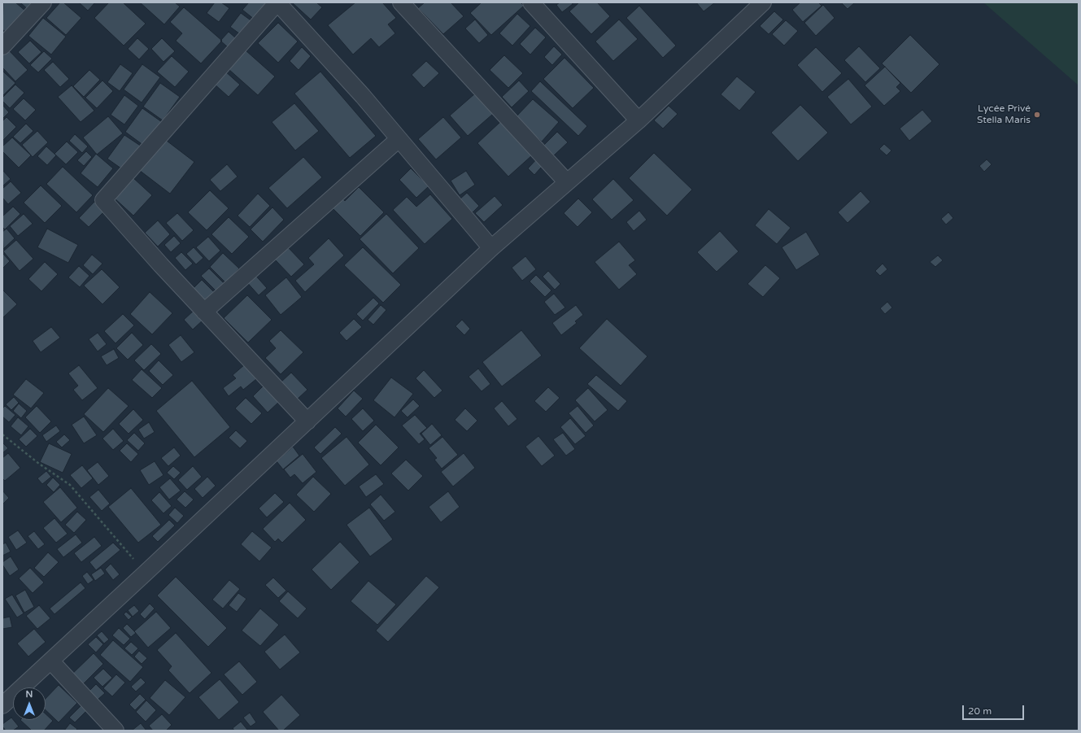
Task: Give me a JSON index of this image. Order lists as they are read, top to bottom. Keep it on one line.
{"places":["Lycée Privé Stella Maris"],"scale_bar":"20 m","north":"top"}
